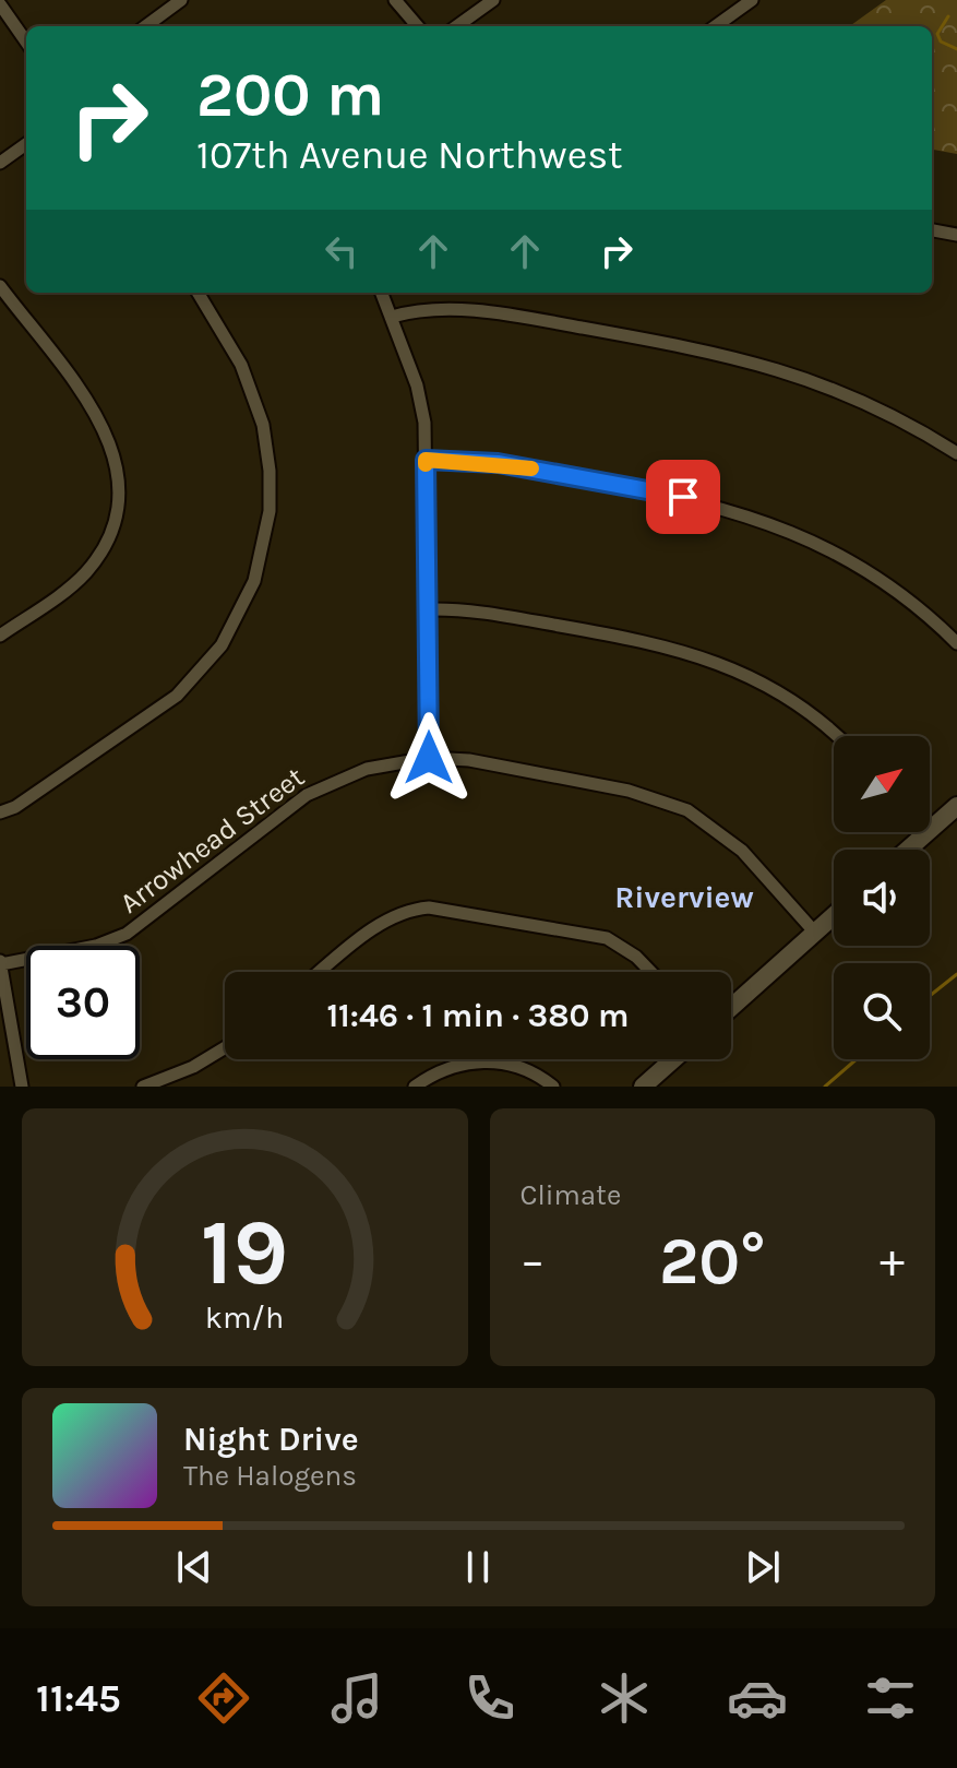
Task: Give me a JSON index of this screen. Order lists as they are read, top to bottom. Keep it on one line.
{"streets":{"street":["Arrowhead Street"]},"districts":["Riverview"],"north":"top right","page":{"turn":["200 m","107th Avenue Northwest"],"limit":"30","trip":"11:46 · 1 min · 380 m","tile":"Climate","heat":["−","20°","+"],"song":["Night Drive","The Halogens"],"tabs":"11:45","gauge":["19","km/h"]}}
